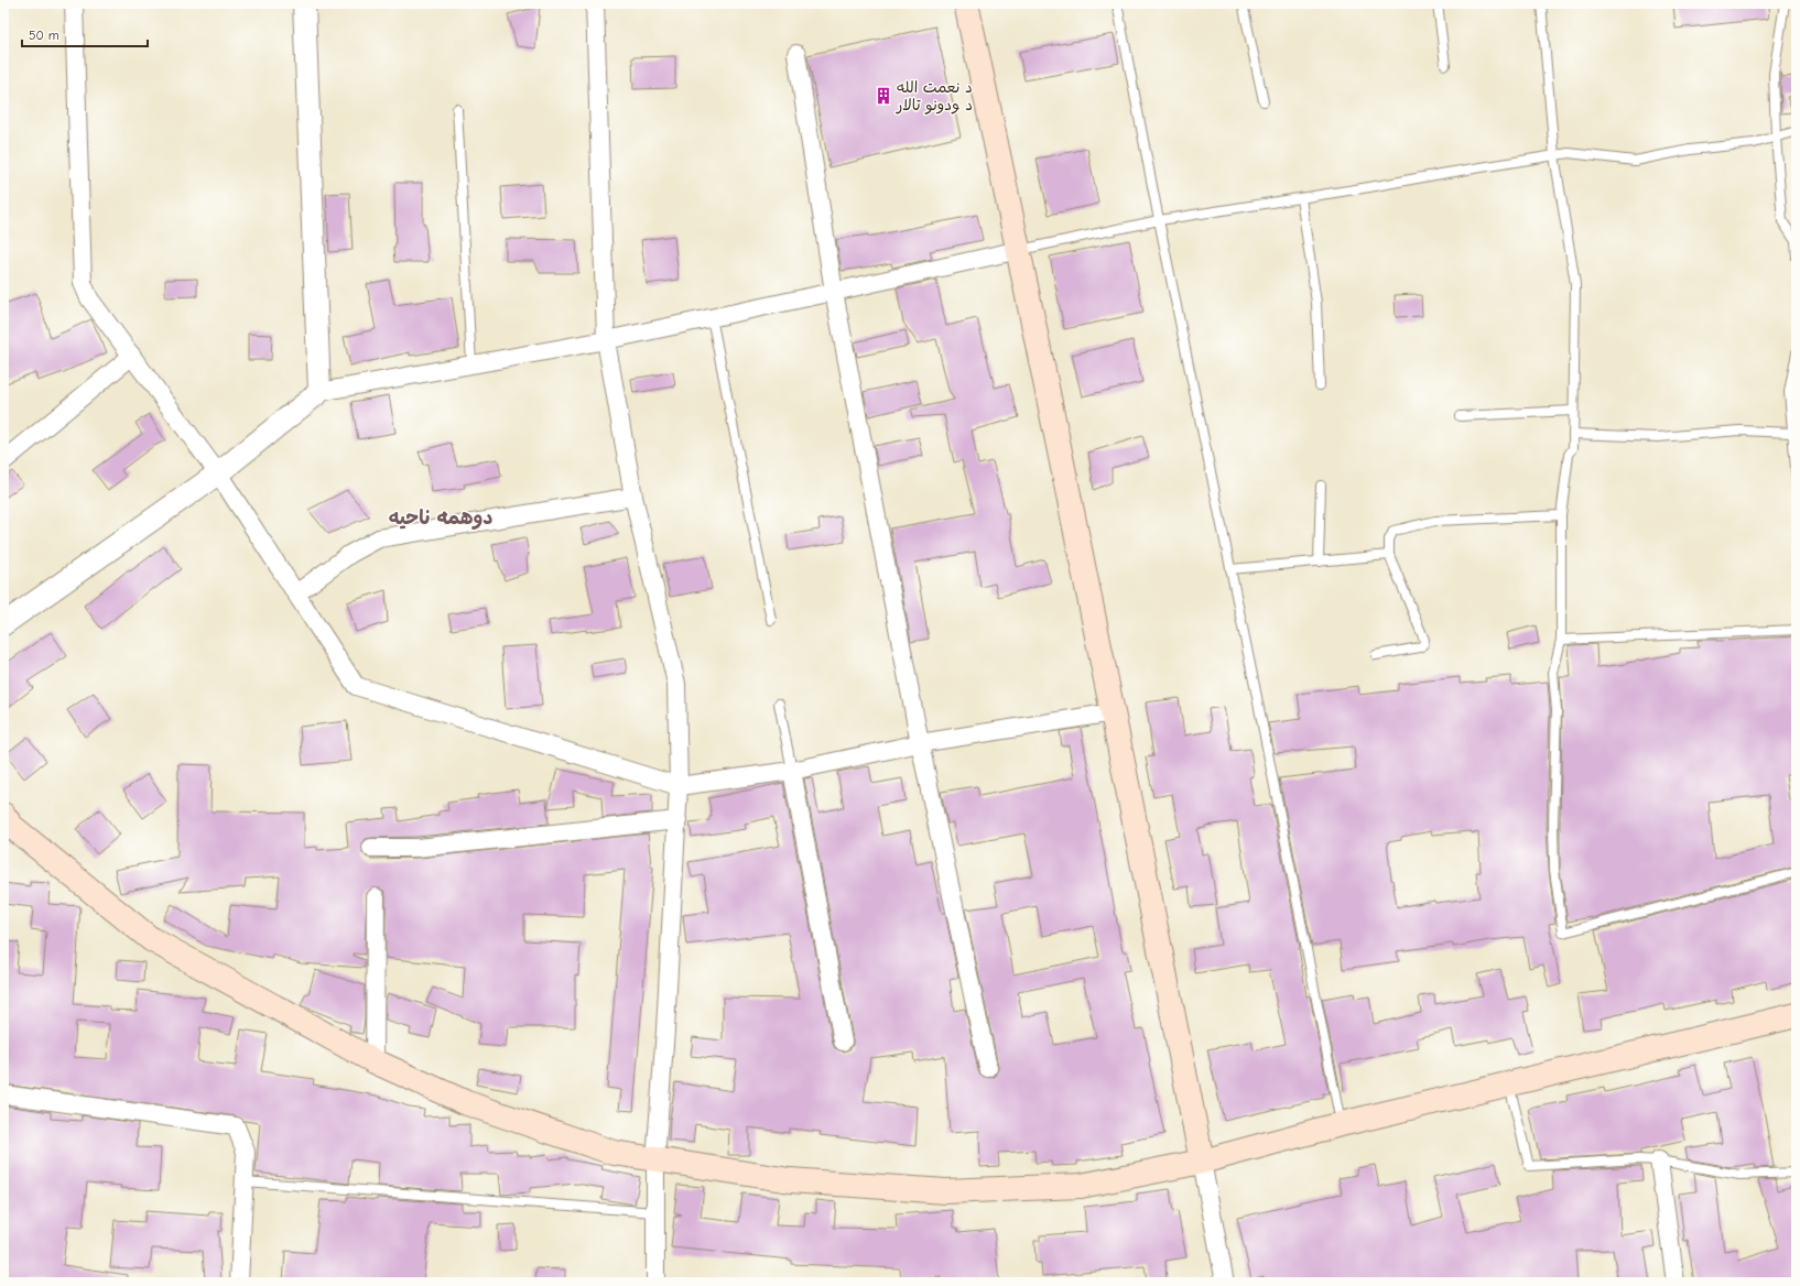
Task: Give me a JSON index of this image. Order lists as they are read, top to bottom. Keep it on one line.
{"districts":["دوهمه ناحیه"],"places":{"building":["د نعمت الله د ودونو تالار"]},"scale_bar":"50 m"}
